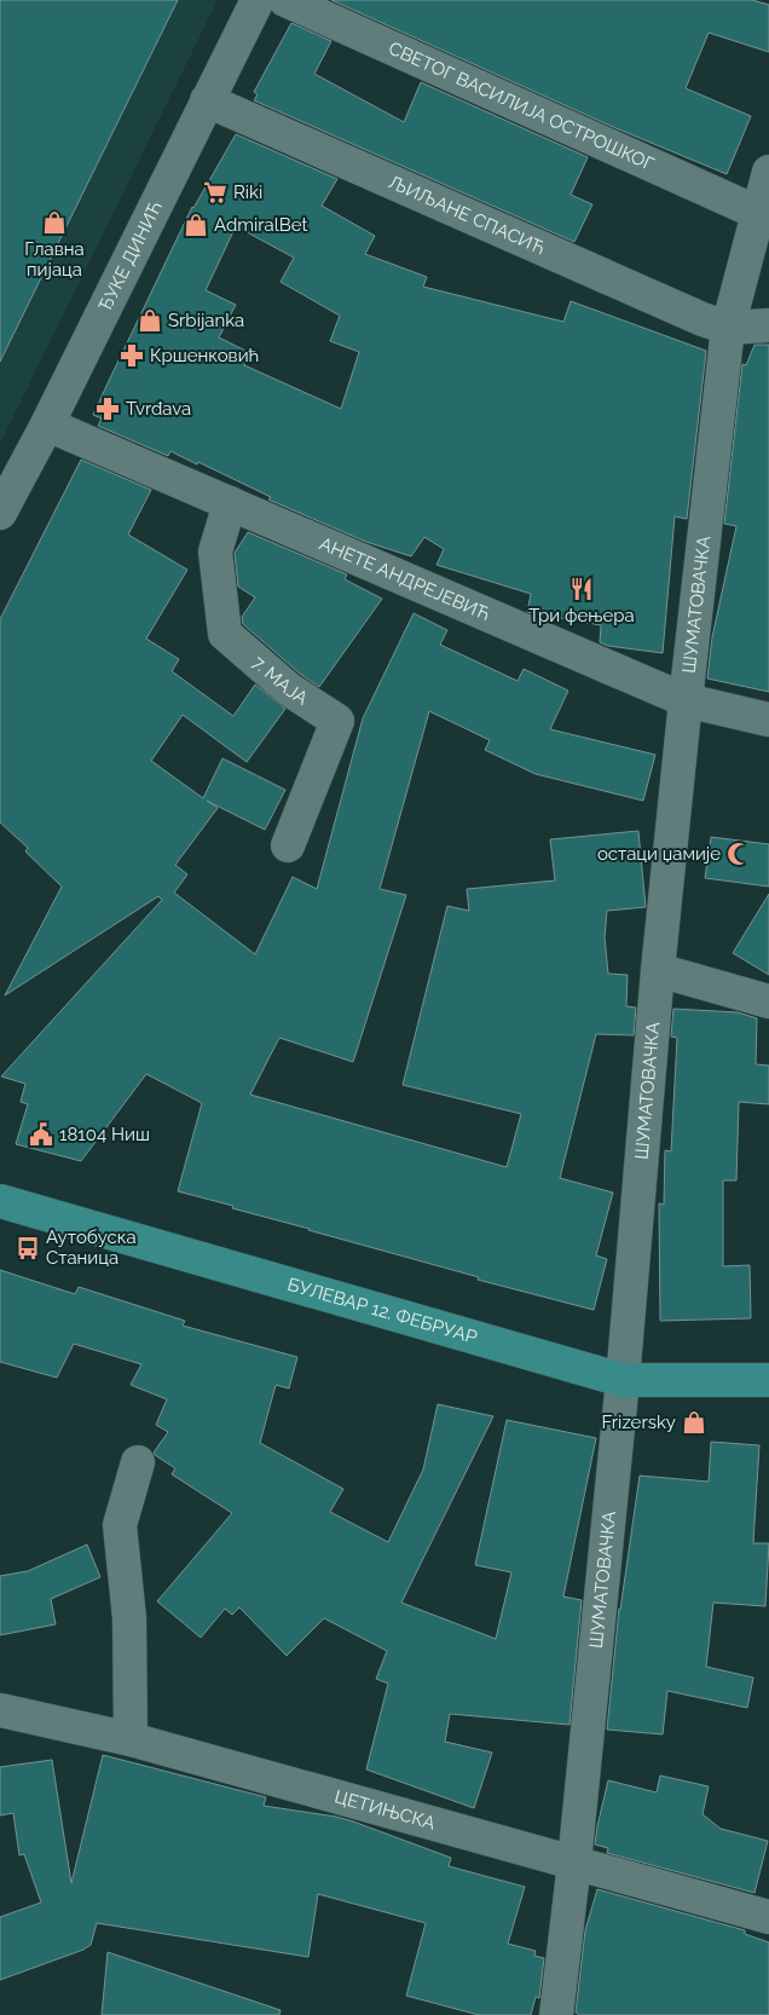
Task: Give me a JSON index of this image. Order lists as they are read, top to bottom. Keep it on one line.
{"streets":{"main road":["БУЛЕВАР 12. ФЕБРУАР"],"street":["СВЕТОГ ВАСИЛИЈА ОСТРОШКОГ","ЉИЉАНЕ СПАСИЋ","ЂУКЕ ДИНИЋ","АНЕТЕ АНДРЕЈЕВИЋ","ШУМАТОВАЧКА","7. МАЈА","ЦЕТИЊСКА"]},"crossings":[["СВЕТОГ ВАСИЛИЈА ОСТРОШКОГ","ШУМАТОВАЧКА"],["ЉИЉАНЕ СПАСИЋ","ЂУКЕ ДИНИЋ"],["ЉИЉАНЕ СПАСИЋ","ШУМАТОВАЧКА"],["ЂУКЕ ДИНИЋ","АНЕТЕ АНДРЕЈЕВИЋ"],["АНЕТЕ АНДРЕЈЕВИЋ","ШУМАТОВАЧКА"],["АНЕТЕ АНДРЕЈЕВИЋ","7. МАЈА"],["ШУМАТОВАЧКА","БУЛЕВАР 12. ФЕБРУАР"],["ШУМАТОВАЧКА","ЦЕТИЊСКА"]],"places":{"supermarket":["Riki"],"shop":["Главна пијаца","AdmiralBet","Srbijanka","Frizersky"],"pharmacy":["Кршенковић","Tvrđava"],"restaurant":["Три фењера"],"mosque":["остаци џамије"],"public building":["18104 Ниш"],"bus stop":["Аутобуска Станица"]}}
